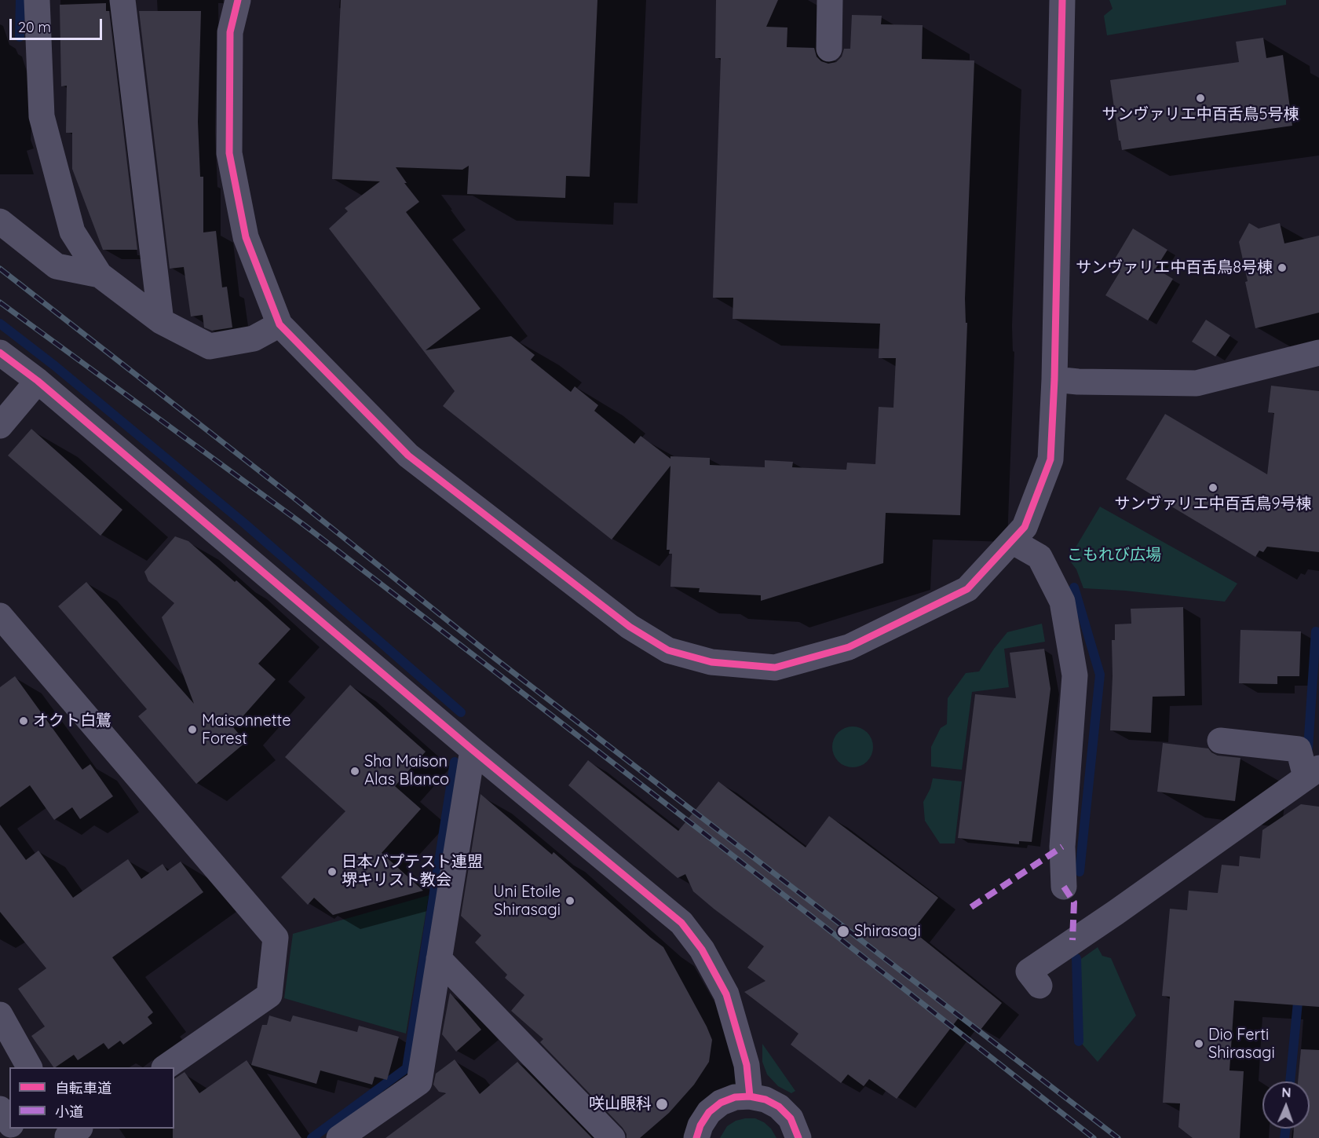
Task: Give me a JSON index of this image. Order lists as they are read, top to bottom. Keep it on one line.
{"parks":["こもれび広場"],"places":["サンヴァリエ中百舌鳥5号棟","サンヴァリエ中百舌鳥8号棟","サンヴァリエ中百舌鳥9号棟","オクト白鷺","Maisonnette Forest","Sha Maison Alas Blanco","日本バプテスト連盟 堺キリスト教会","Uni Etoile Shirasagi","Shirasagi","Dio Ferti Shirasagi","咲山眼科"],"legend":["自転車道","小道"],"scale_bar":"20 m","north":"top"}
